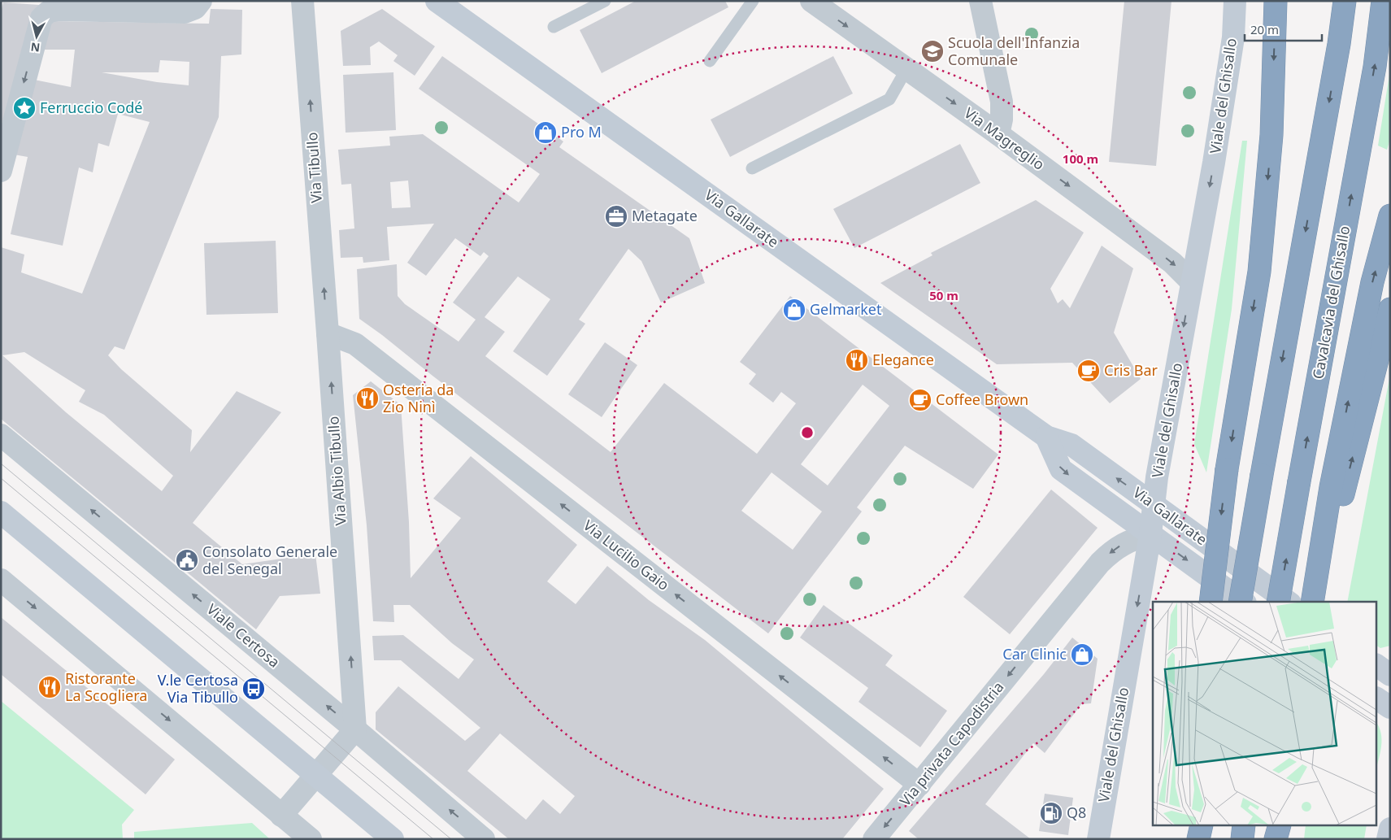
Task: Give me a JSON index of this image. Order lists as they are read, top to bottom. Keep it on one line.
{"streets":{"highway":["Cavalcavia del Ghisallo"],"main road":["Viale del Ghisallo","Via Gallarate"],"street":["Via Magreglio","Via Tibullo","Via Albio Tibullo","Via Lucilio Gaio","Viale Certosa","Via privata Capodistria"]},"crossings":[["Viale del Ghisallo","Via Magreglio"],["Viale del Ghisallo","Via Gallarate"],["Viale del Ghisallo","Via privata Capodistria"],["Via Tibullo","Via Albio Tibullo"],["Via Tibullo","Via Lucilio Gaio"],["Via Gallarate","Via privata Capodistria"],["Via Albio Tibullo","Via Lucilio Gaio"],["Via Albio Tibullo","Viale Certosa"],["Via Lucilio Gaio","Via privata Capodistria"]],"one_way":["Viale del Ghisallo","Via Magreglio","Via Tibullo","Via Albio Tibullo","Via Lucilio Gaio","Via privata Capodistria"],"places":{"school or university":["Scuola dell'Infanzia Comunale"],"place":["Ferruccio Codé"],"shop":["Pro M","Gelmarket","Car Clinic"],"office":["Metagate"],"restaurant":["Elegance","Osteria da Zio Ninì","Ristorante La Scogliera"],"cafe":["Cris Bar","Coffee Brown"],"public building":["Consolato Generale del Senegal"],"bus stop":["V.le Certosa Via Tibullo"],"fuel station":["Q8"]},"scale_bar":"20 m","north":"bottom","rings":["100 m","50 m"]}
